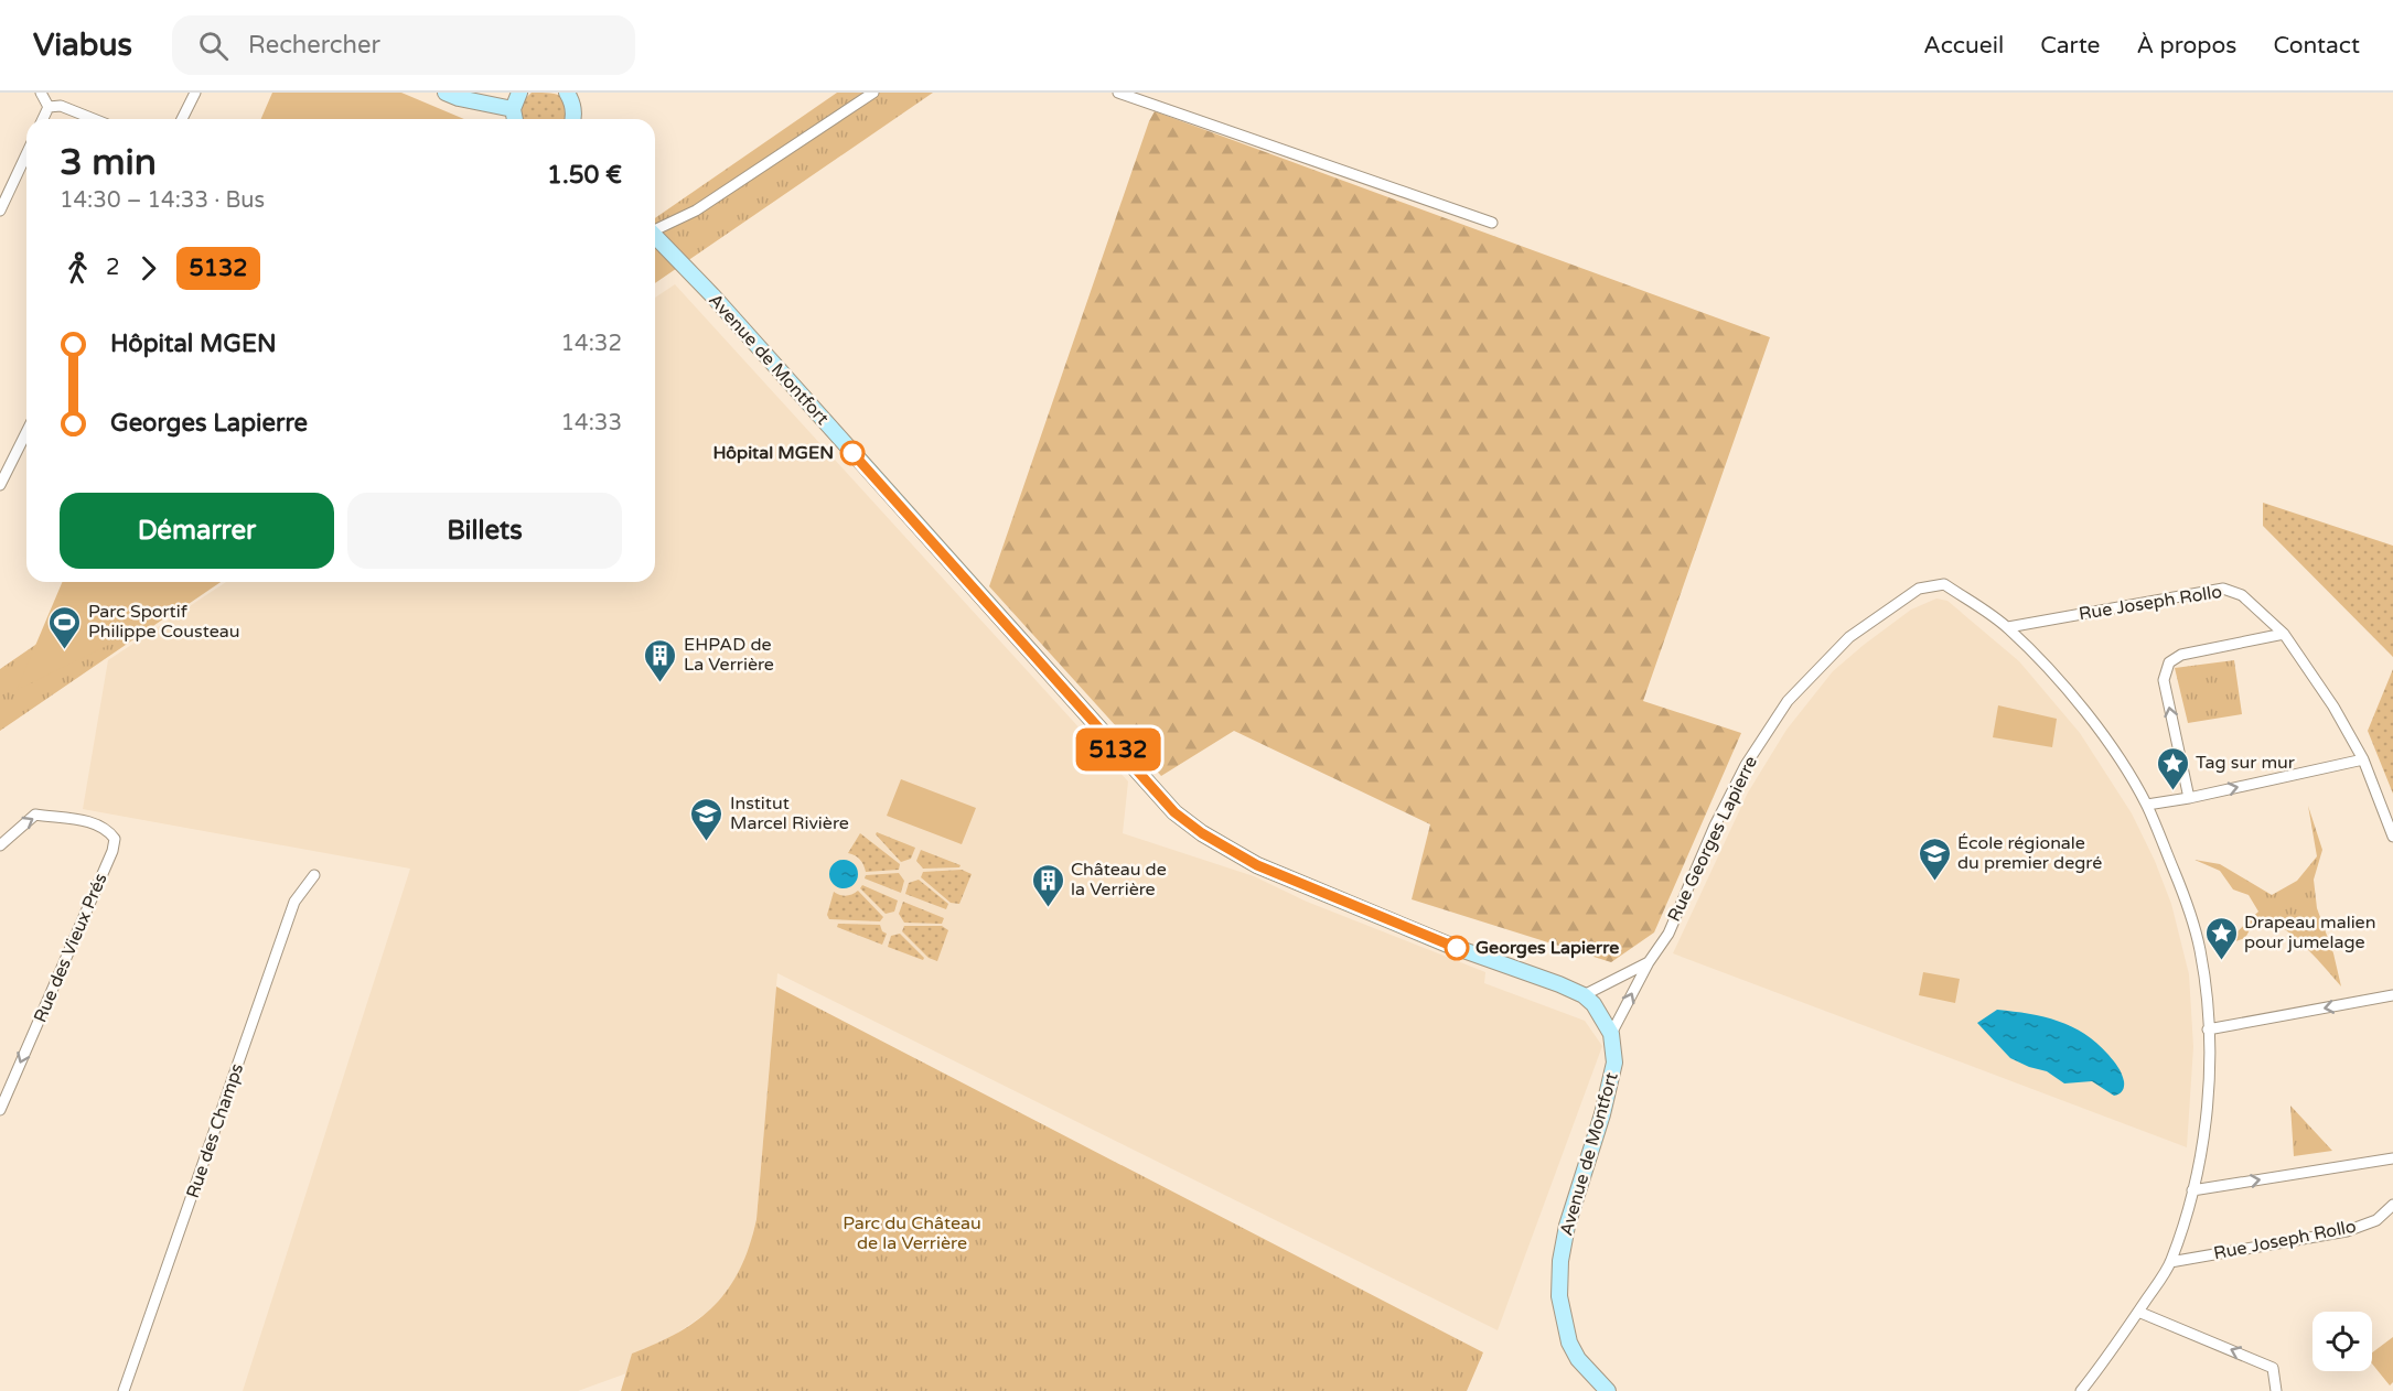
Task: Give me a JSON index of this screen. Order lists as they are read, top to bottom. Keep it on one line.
{"streets":{"street":["Avenue de Montfort","Rue Joseph Rollo","Rue Georges Lapierre","Rue des Vieux Prés","Rue des Champs"]},"crossings":[["Avenue de Montfort","Rue Georges Lapierre"],["Rue Joseph Rollo","Rue Georges Lapierre"]],"parks":["Parc du Château de la Verrière"],"places":{"other":["Hôpital MGEN","Georges Lapierre"],"sports":["Parc Sportif Philippe Cousteau"],"building":["EHPAD de La Verrière","Château de la Verrière"],"place":["Tag sur mur","Drapeau malien pour jumelage"],"school or university":["Institut Marcel Rivière","École régionale du premier degré"]},"lines":["bus line 5132"],"page":{"header":"Viabus","search":"Rechercher","nav":["Accueil","Carte","À propos","Contact"],"on_map":"5132","heading":["3 min","14:30 – 14:33 · Bus","1.50 €"],"legs":["2","5132"],"list":[{"name":"Hôpital MGEN","value":"14:32"},{"name":"Georges Lapierre","value":"14:33"}],"buttons":["Démarrer","Billets"]}}
